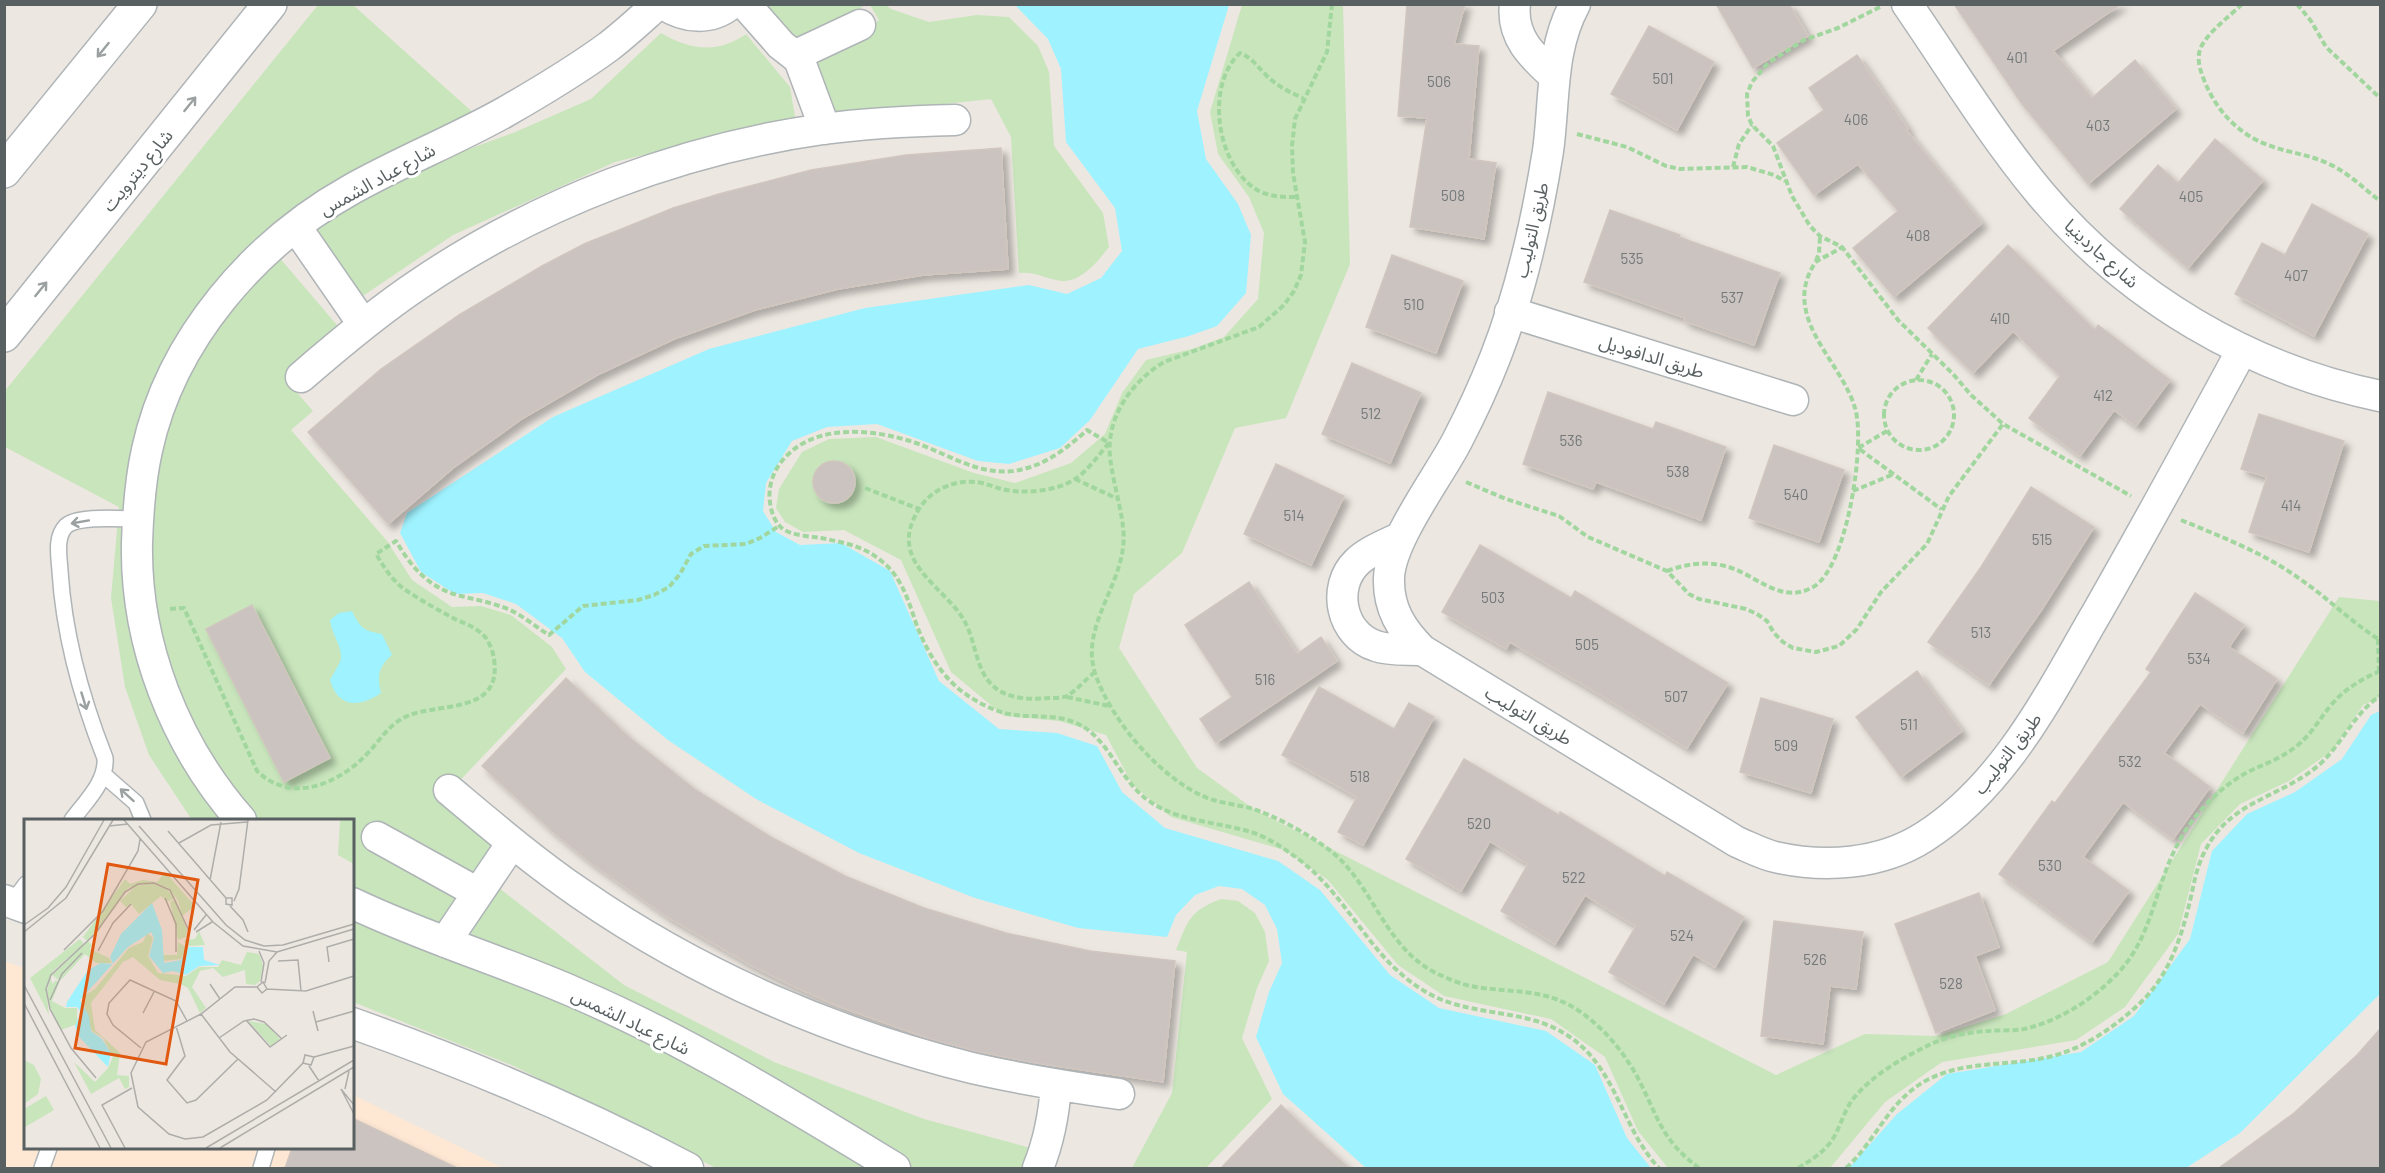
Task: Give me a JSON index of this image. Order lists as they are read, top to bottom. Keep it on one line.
{"streets":{"street":["شارع ديترويت","شارع عباد الشمس","طريق التوليب","شارع جاردينيا","طريق الدافوديل"]},"crossings":[["طريق التوليب","شارع جاردينيا"],["طريق التوليب","طريق الدافوديل"]],"house_numbers":["401","501","506","406","403","508","405","408","535","407","537","510","410","412","512","536","538","540","414","514","515","503","513","505","534","516","507","511","509","532","518","520","530","522","524","526","528"]}
